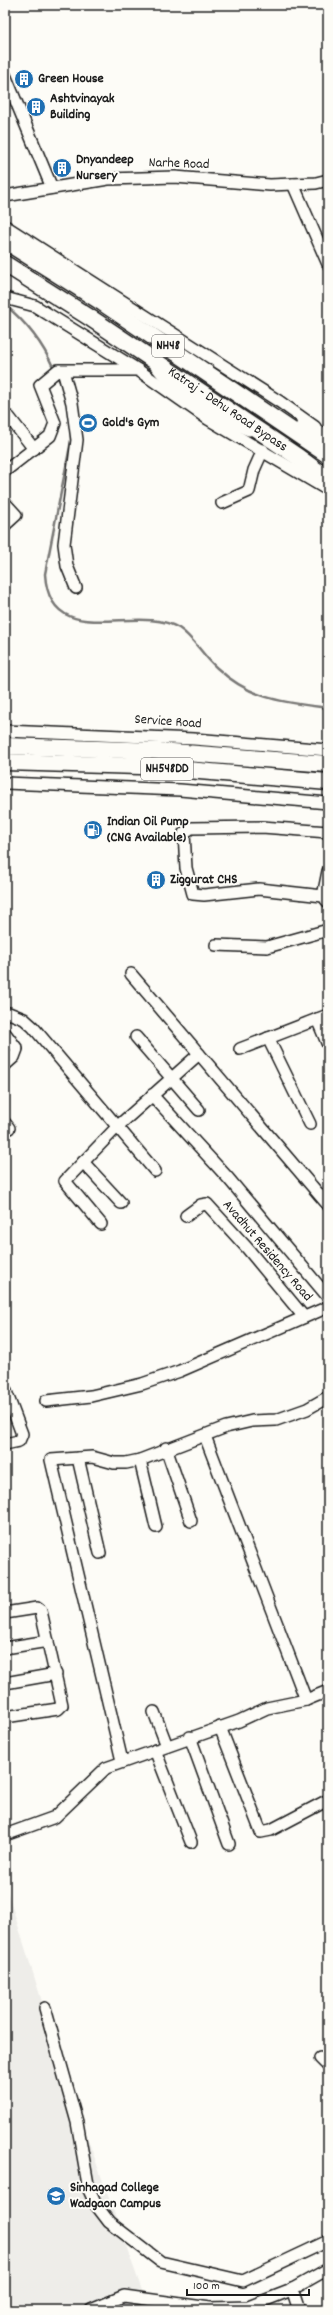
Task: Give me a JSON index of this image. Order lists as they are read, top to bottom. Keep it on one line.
{"streets":{"highway":["NH48","Katraj - Dehu Road Bypass","NH548DD"],"street":["Narhe Road","Service Road","Avadhut Residency Road"]},"places":{"building":["Green House","Ashtvinayak Building","Dnyandeep Nursery","Ziggurat CHS"],"sports":["Gold's Gym"],"fuel station":["Indian Oil Pump (CNG Available)"],"school or university":["Sinhagad College Wadgaon Campus"]},"scale_bar":"100 m"}
